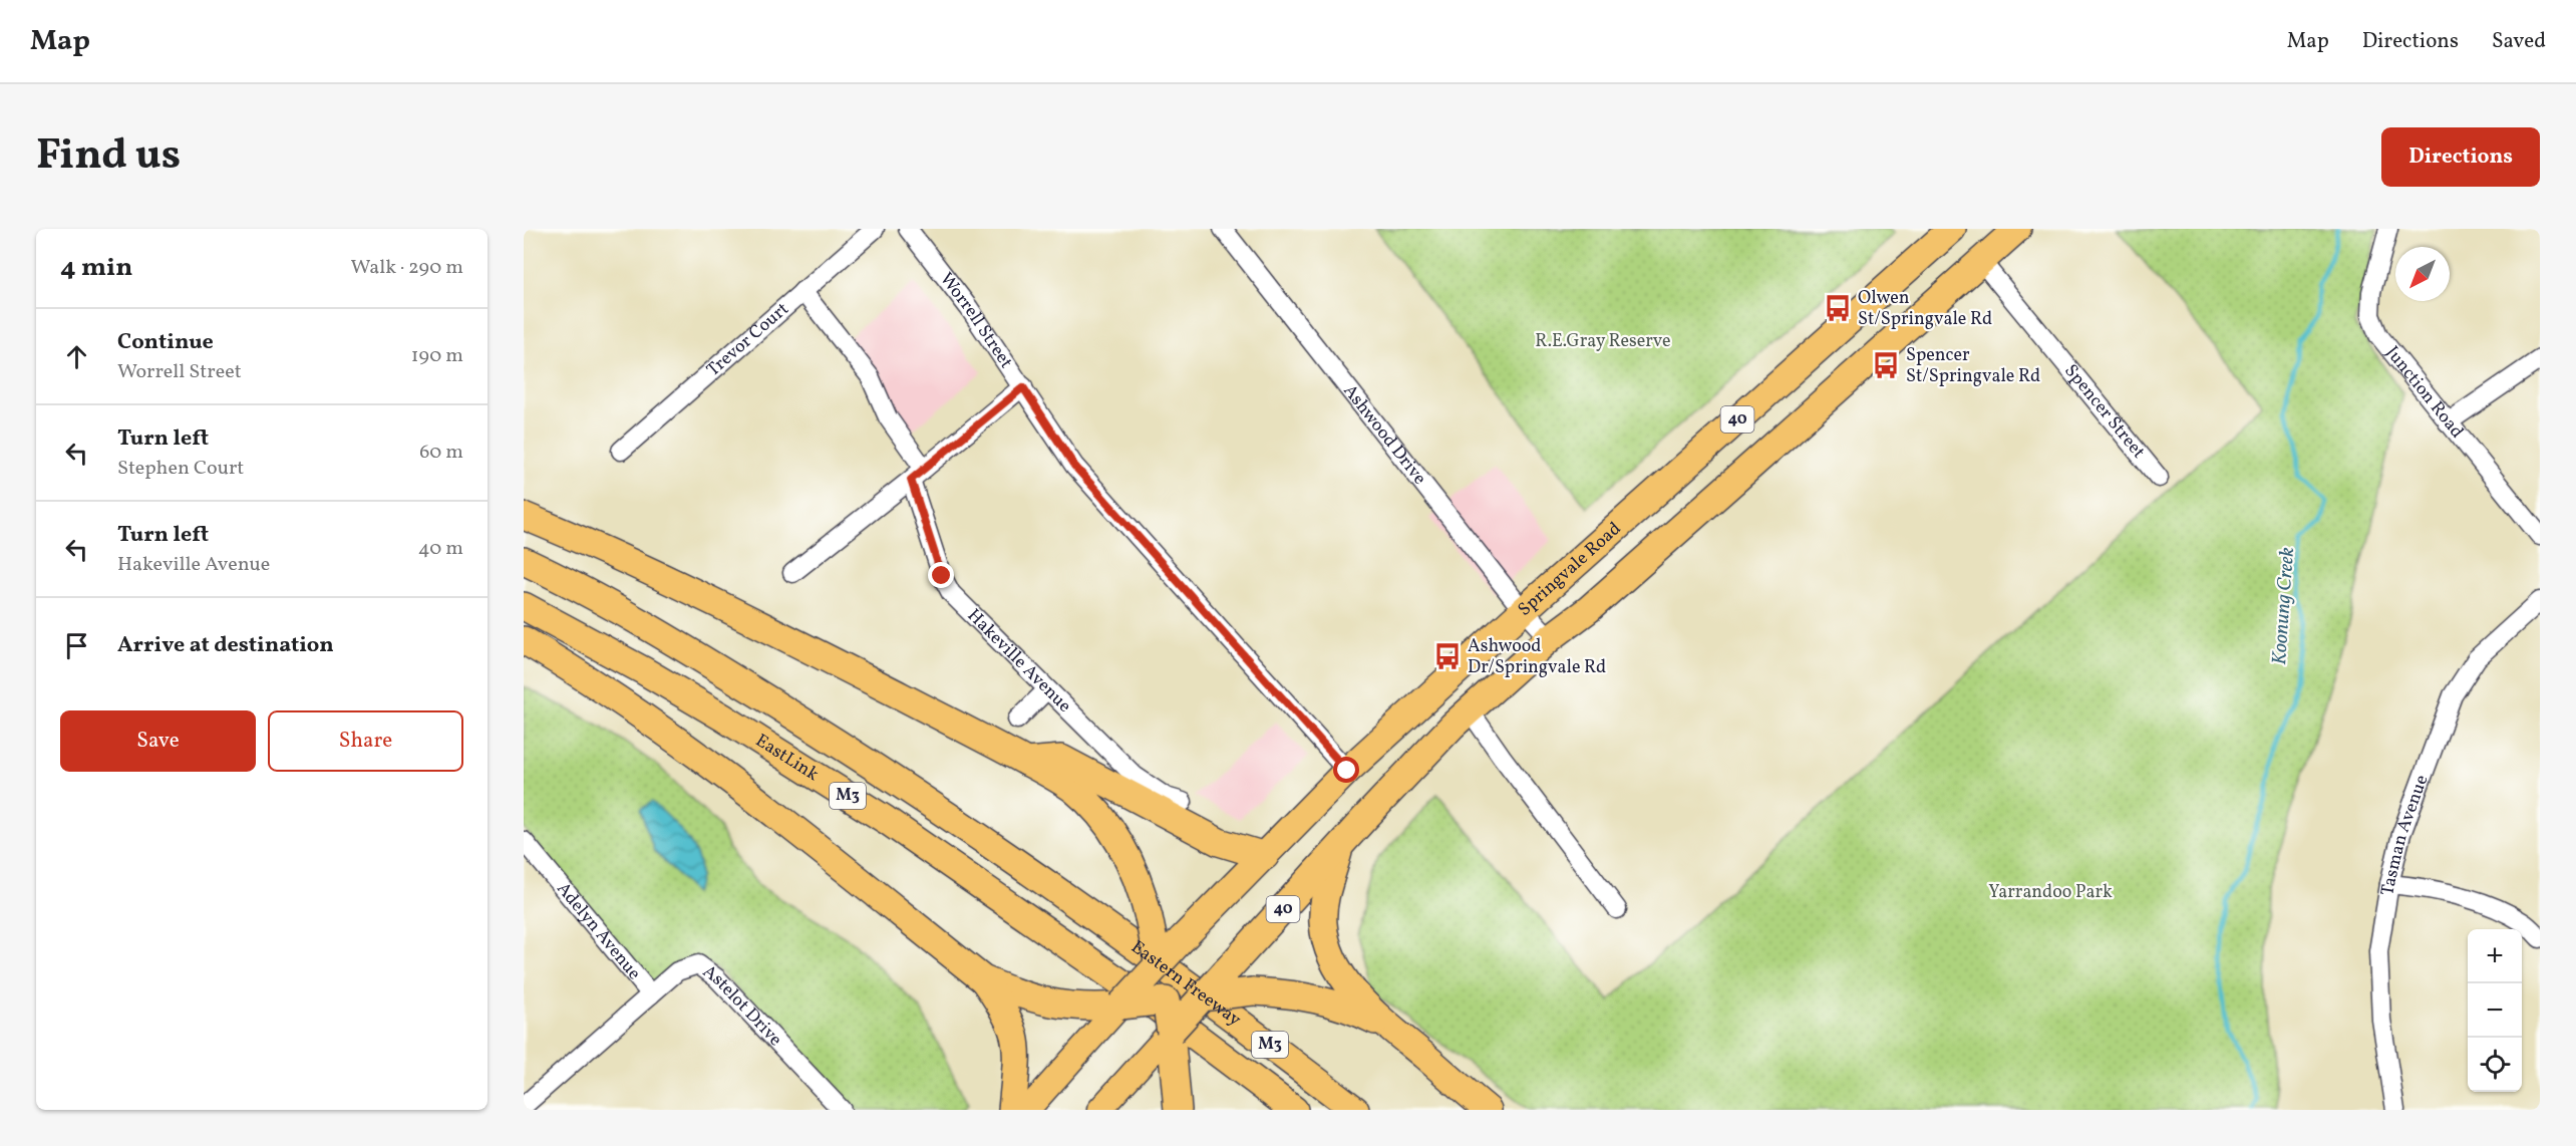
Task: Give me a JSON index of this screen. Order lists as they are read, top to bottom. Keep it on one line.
{"streets":{"highway":["40","Springvale Road","EastLink","M3","Eastern Freeway"],"street":["Worrell Street","Trevor Court","Junction Road","Spencer Street","Ashwood Drive","Hakeville Avenue","Tasman Avenue","Adelyn Avenue","Astelot Drive"]},"crossings":[["Worrell Street","Springvale Road"],["Trevor Court","Hakeville Avenue"],["Spencer Street","Springvale Road"],["Ashwood Drive","Springvale Road"],["Springvale Road","EastLink"],["Springvale Road","Eastern Freeway"],["EastLink","Eastern Freeway"],["Adelyn Avenue","Astelot Drive"]],"water":["Koonung Creek"],"parks":["R.E.Gray Reserve","Yarrandoo Park"],"places":{"bus stop":["Olwen St/Springvale Rd","Spencer St/Springvale Rd","Ashwood Dr/Springvale Rd"]},"north":"bottom left","page":{"header":"Map","nav":["Map","Directions","Saved"],"title":"Find us","buttons":["Directions",["Save","Share"]],"heading":["4 min","Walk · 290 m"],"list":[["Continue","Worrell Street","190 m"],["Turn left","Stephen Court","60 m"],["Turn left","Hakeville Avenue","40 m"],"Arrive at destination"],"map_buttons":["+","−"]}}
